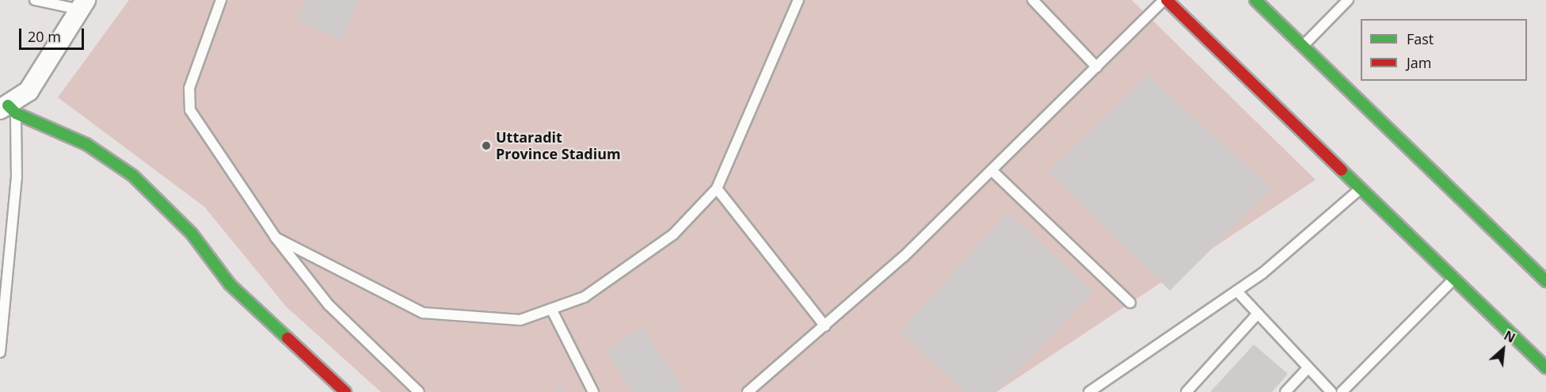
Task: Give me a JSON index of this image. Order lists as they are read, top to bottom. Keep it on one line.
{"places":["Uttaradit Province Stadium"],"legend":["Fast","Jam"],"scale_bar":"20 m","north":"top right"}
